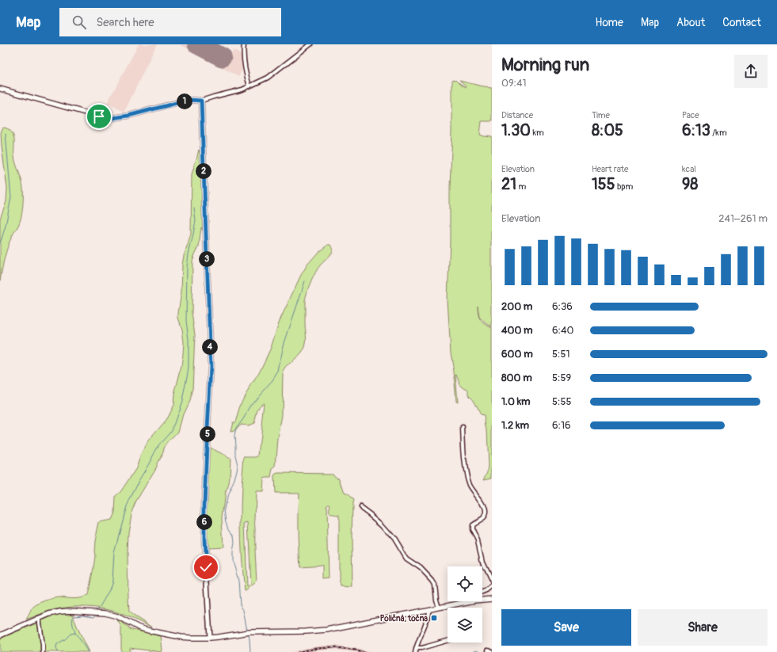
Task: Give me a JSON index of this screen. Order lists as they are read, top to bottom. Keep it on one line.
{"places":{"transit":["Poličná, točna"]},"page":{"header":"Map","search":"Search here","nav":["Home","Map","About","Contact"],"heading":["Morning run","09:41"],"pins":["1","2","3","4","5","6"],"stats":[["Distance","1.30 km"],["Time","8:05"],["Pace","6:13 /km"],["Elevation","21 m"],["Heart rate","155 bpm"],["kcal","98"]],"chart":["Elevation","241–261 m"],"list":[{"name":"200 m","note":"6:36"},{"name":"400 m","note":"6:40"},{"name":"600 m","note":"5:51"},{"name":"800 m","note":"5:59"},{"name":"1.0 km","note":"5:55"},{"name":"1.2 km","note":"6:16"}],"buttons":["Save","Share"]}}
